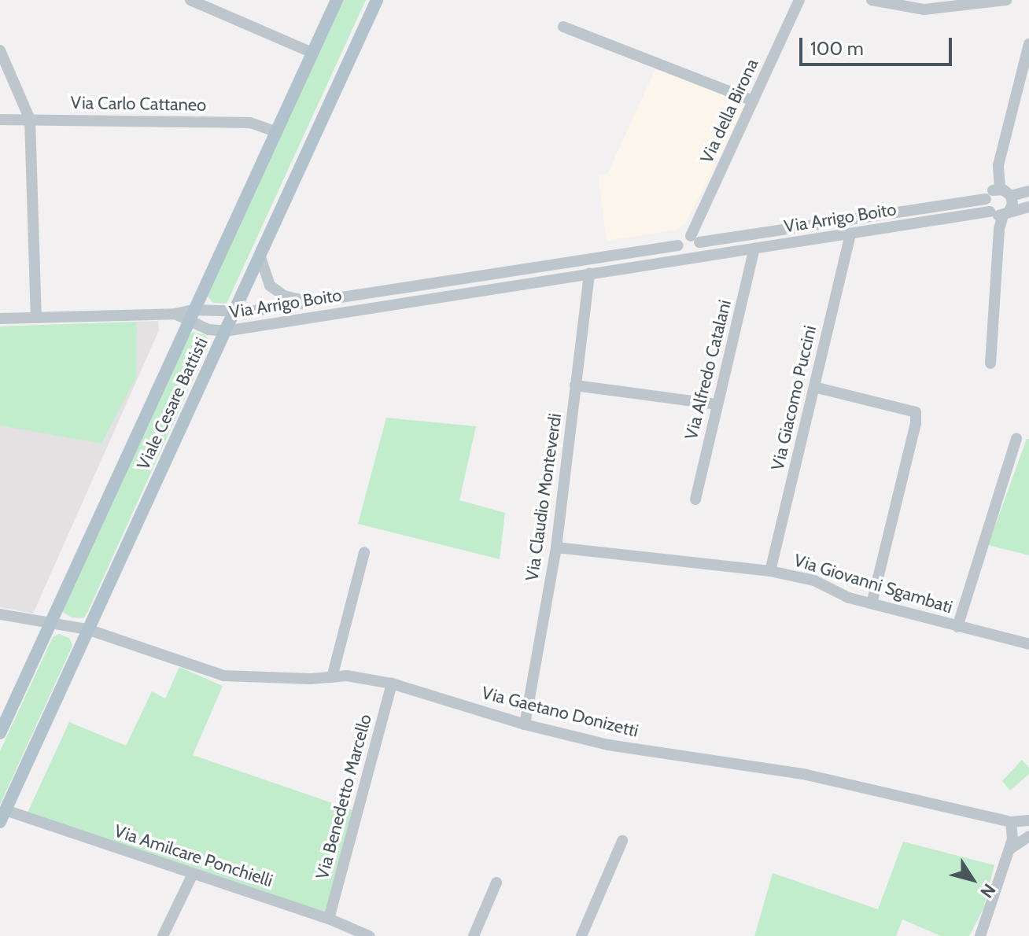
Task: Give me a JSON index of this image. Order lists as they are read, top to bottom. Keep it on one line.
{"streets":{"main road":["Viale Cesare Battisti"],"street":["Via Carlo Cattaneo","Via della Birona","Via Arrigo Boito","Via Alfredo Catalani","Via Giacomo Puccini","Via Claudio Monteverdi","Via Giovanni Sgambati","Via Gaetano Donizetti","Via Benedetto Marcello","Via Amilcare Ponchielli"]},"crossings":[["Via Carlo Cattaneo","Viale Cesare Battisti"],["Via della Birona","Via Arrigo Boito"],["Via Arrigo Boito","Via Alfredo Catalani"],["Via Arrigo Boito","Via Giacomo Puccini"],["Via Arrigo Boito","Viale Cesare Battisti"],["Via Arrigo Boito","Via Claudio Monteverdi"],["Via Giacomo Puccini","Via Giovanni Sgambati"],["Viale Cesare Battisti","Via Gaetano Donizetti"],["Viale Cesare Battisti","Via Amilcare Ponchielli"],["Via Claudio Monteverdi","Via Giovanni Sgambati"],["Via Claudio Monteverdi","Via Gaetano Donizetti"],["Via Gaetano Donizetti","Via Benedetto Marcello"],["Via Benedetto Marcello","Via Amilcare Ponchielli"]],"scale_bar":"100 m","north":"bottom right"}
